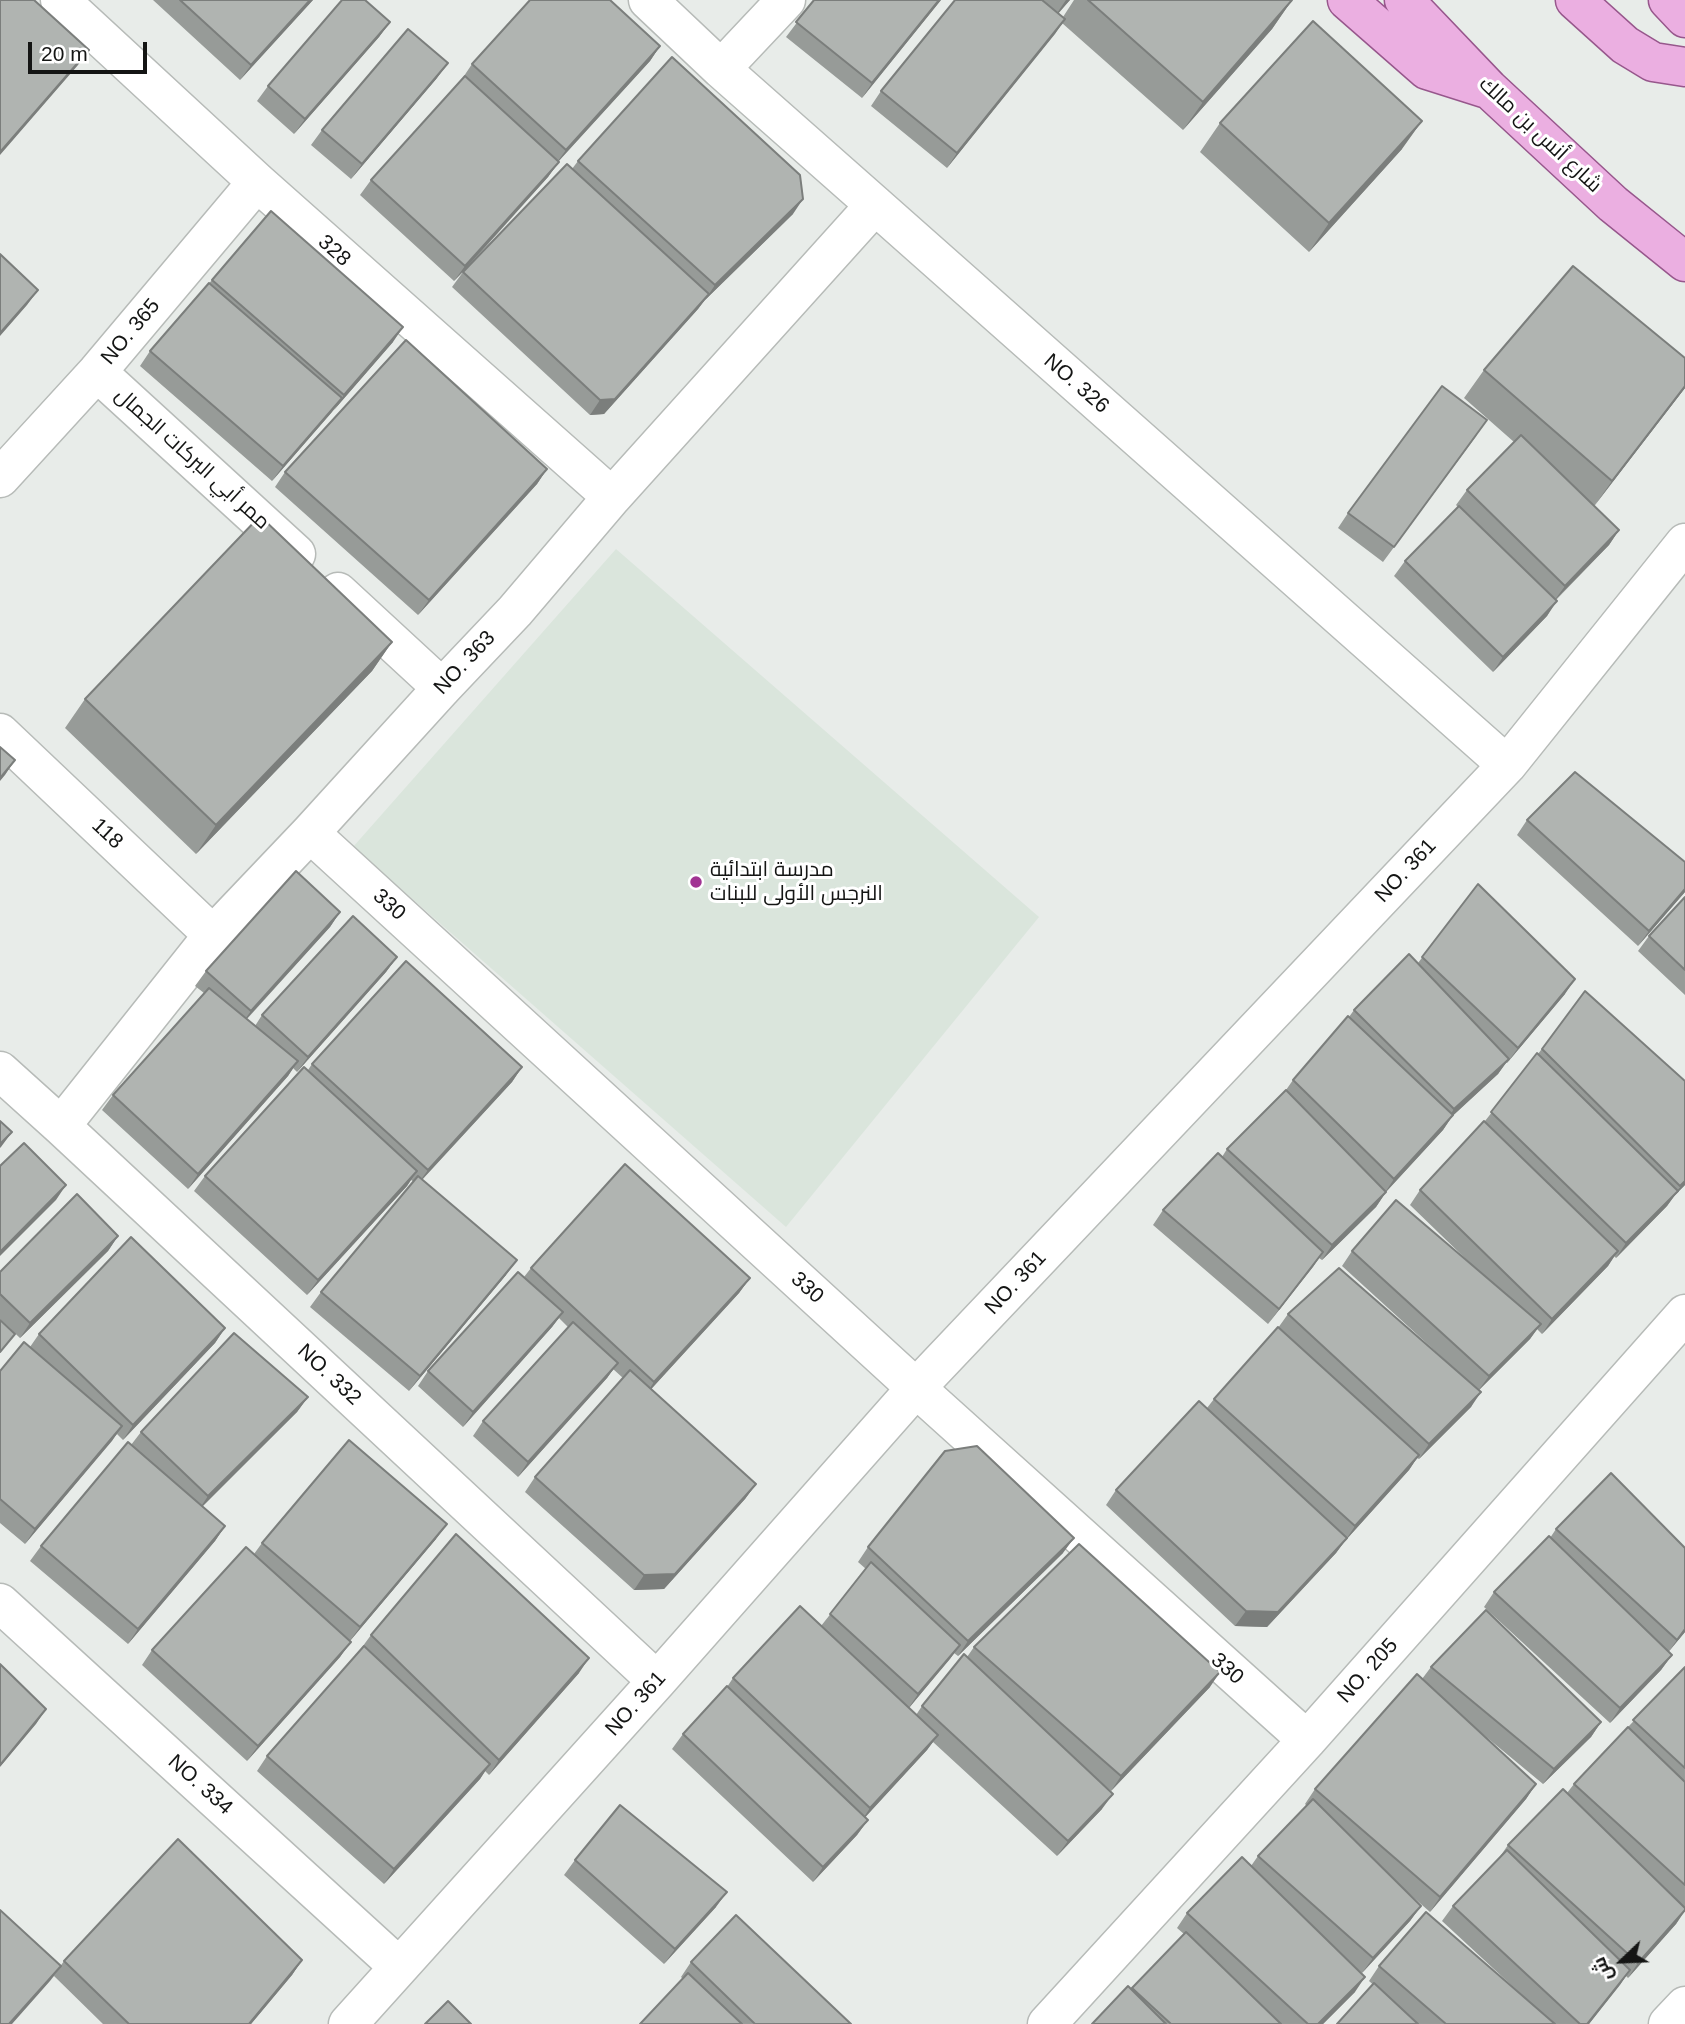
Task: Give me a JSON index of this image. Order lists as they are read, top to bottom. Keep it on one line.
{"streets":{"main road":["شارع أنس بن مالك"],"street":["328","NO. 365","NO. 326","ممر أبي البركات الجمال","NO. 363","118","NO. 361","330","NO. 332","NO. 205","NO. 334"]},"crossings":[["328","NO. 365"],["328","NO. 363"],["NO. 365","ممر أبي البركات الجمال"],["NO. 326","NO. 363"],["NO. 326","NO. 361"],["ممر أبي البركات الجمال","NO. 363"],["NO. 363","118"],["NO. 363","330"],["NO. 363","NO. 332"],["NO. 361","330"],["NO. 361","NO. 332"],["NO. 361","NO. 334"],["330","NO. 205"]],"places":["مدرسة ابتدائية النرجس الأولى للبنات"],"scale_bar":"20 m","north":"bottom left"}
